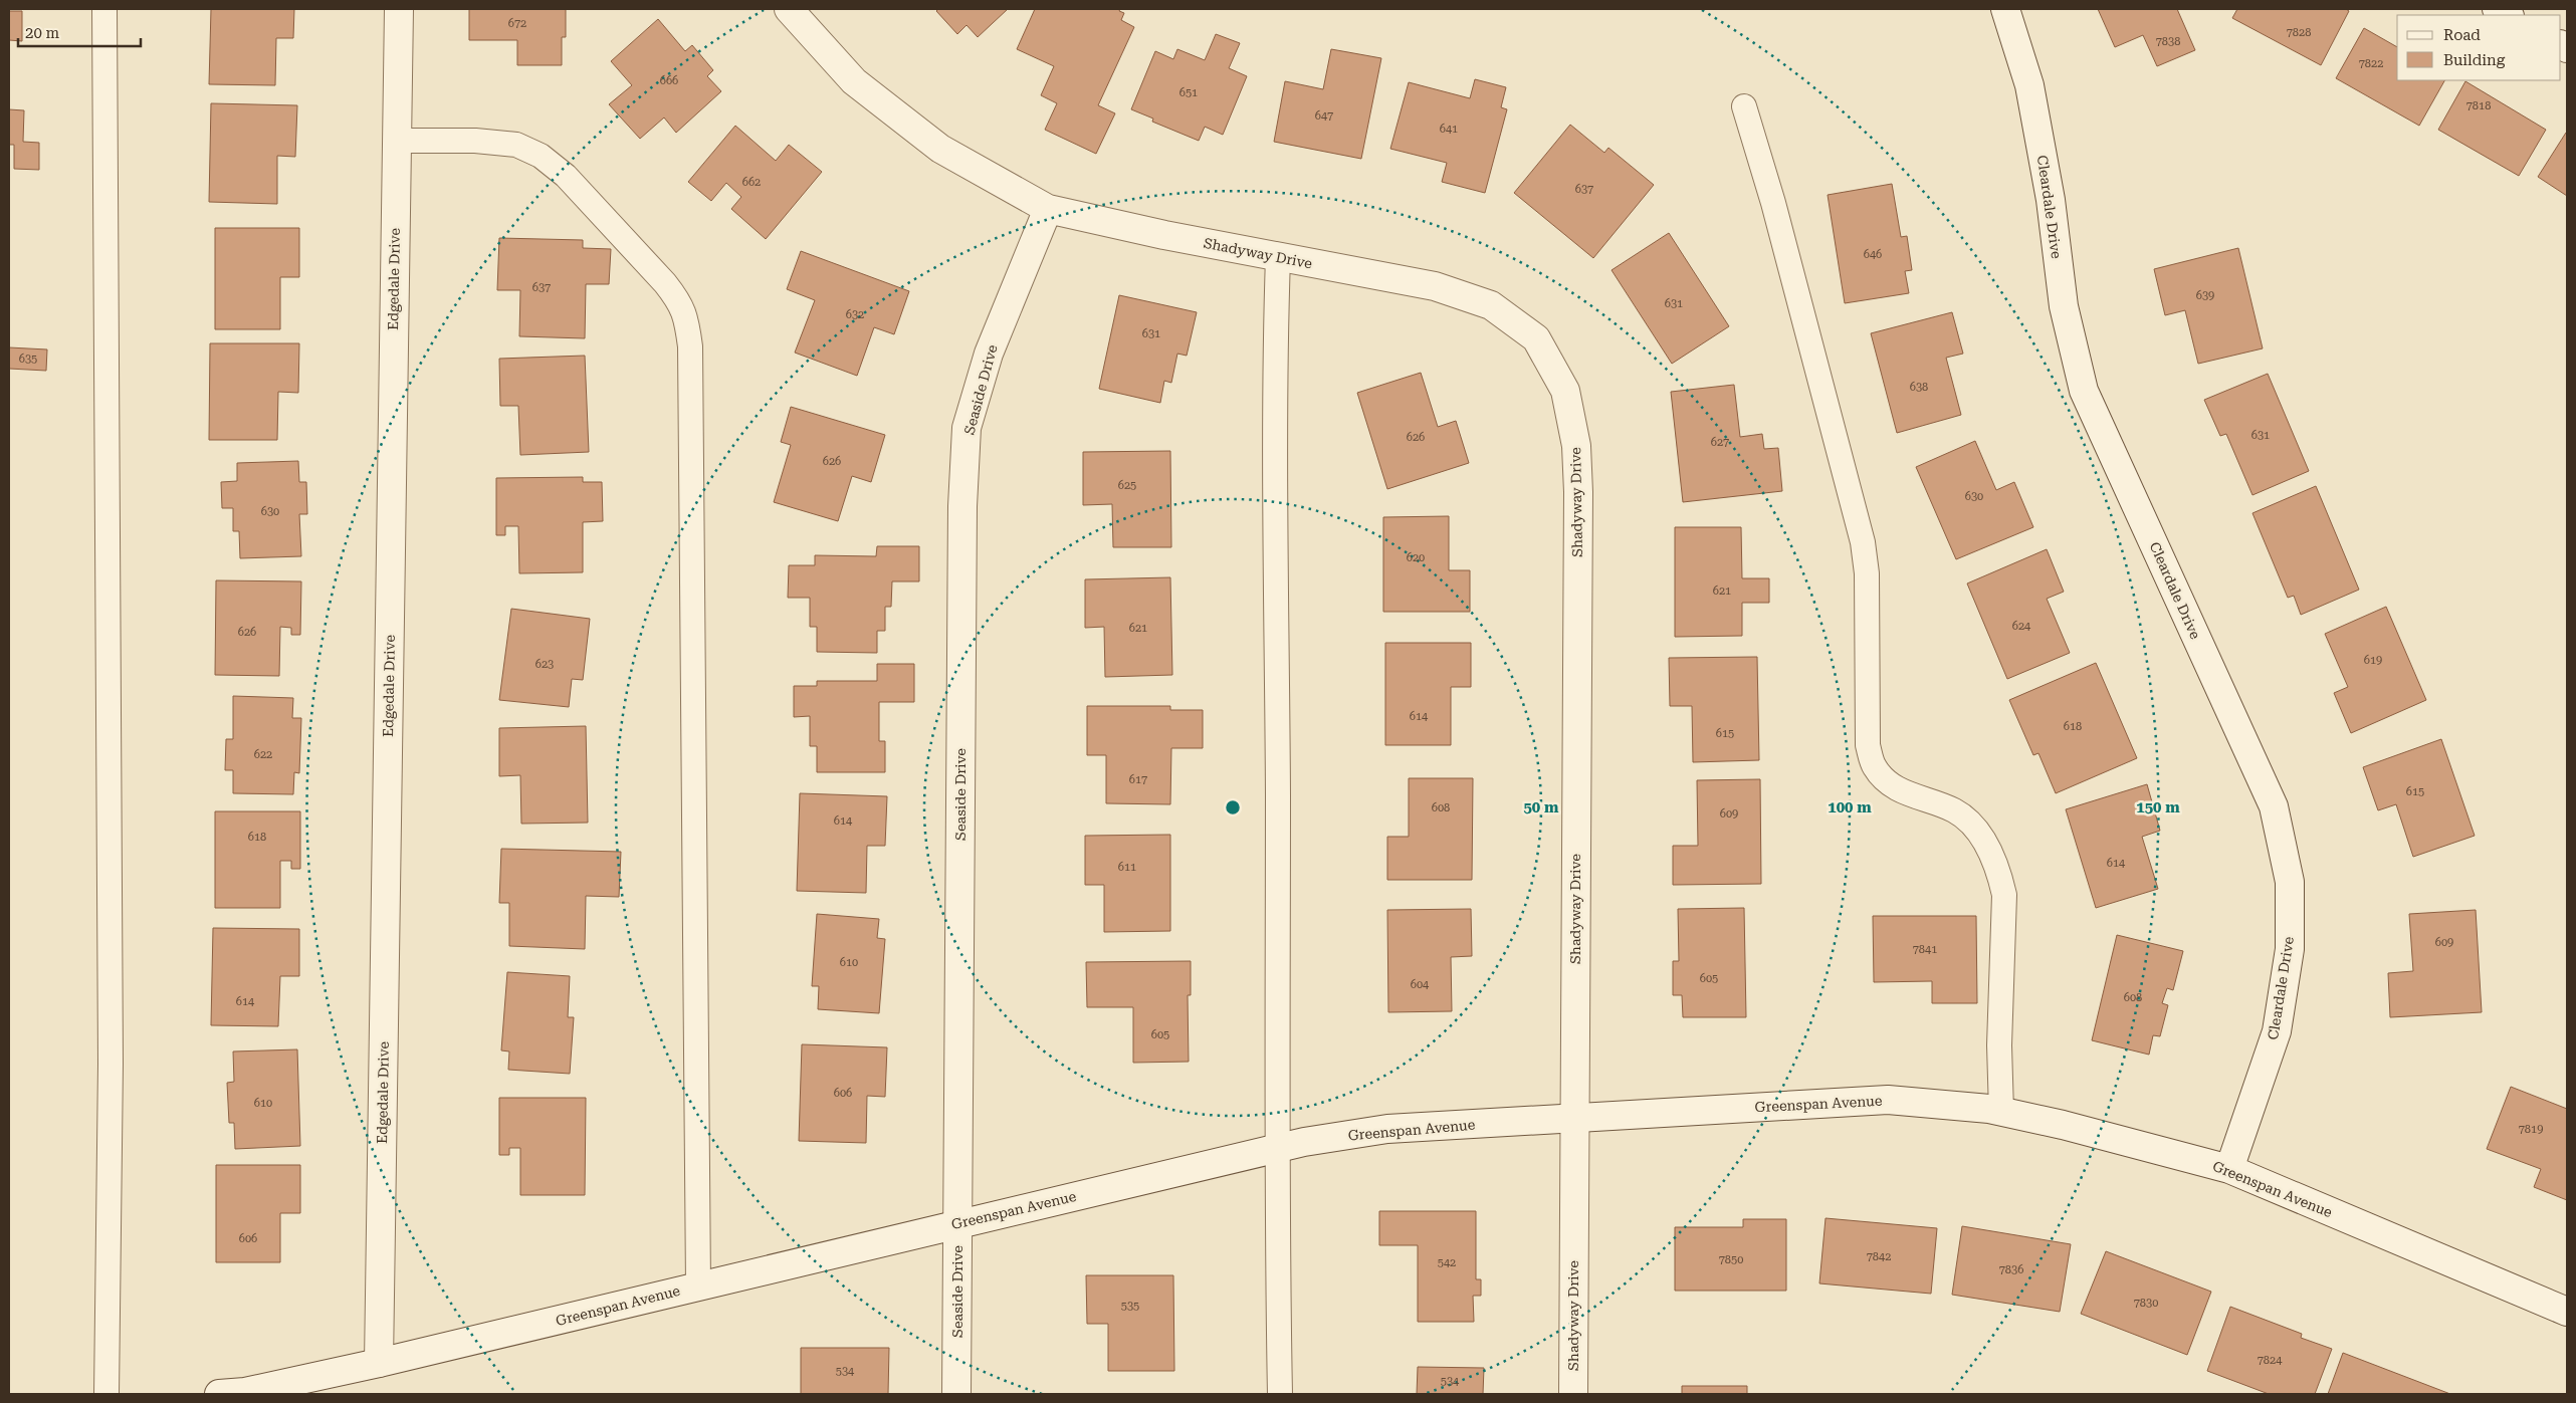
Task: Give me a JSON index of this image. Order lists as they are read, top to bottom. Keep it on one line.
{"streets":{"street":["Cleardale Drive","Shadyway Drive","Edgedale Drive","Seaside Drive","Greenspan Avenue"]},"crossings":[["Cleardale Drive","Greenspan Avenue"],["Shadyway Drive","Seaside Drive"],["Shadyway Drive","Greenspan Avenue"],["Edgedale Drive","Greenspan Avenue"],["Seaside Drive","Greenspan Avenue"]],"house_numbers":["672","7828","7838","7822","666","651","7818","647","641","662","637","646","637","639","631","632","631","635","638","631","626","627","626","625","630","630","620","621","624","621","626","619","623","614","618","615","622","617","615","608","609","614","618","614","611","609","7841","610","605","604","608","614","605","606","610","7819","606","7842","7850","542","7836","7830","535","7824","534","534"],"legend":["Road","Building"],"scale_bar":"20 m","rings":["50 m","100 m","150 m"]}
